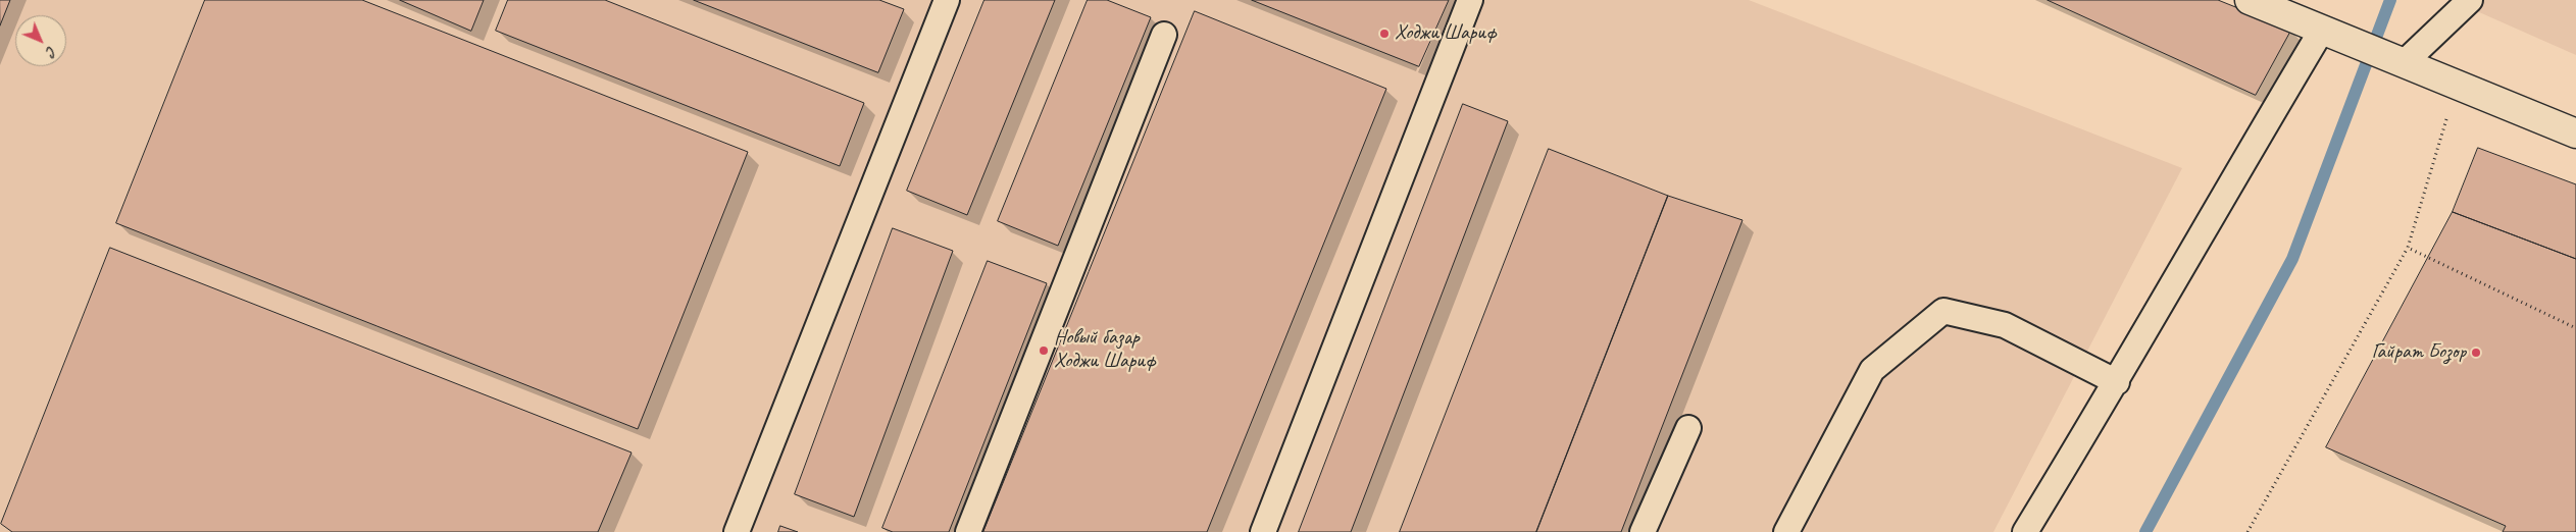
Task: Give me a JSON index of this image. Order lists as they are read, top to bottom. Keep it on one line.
{"places":["Ходжи Шариф","Новый базар Ходжи Шариф","Гайрат Бозор"],"north":"bottom right"}
